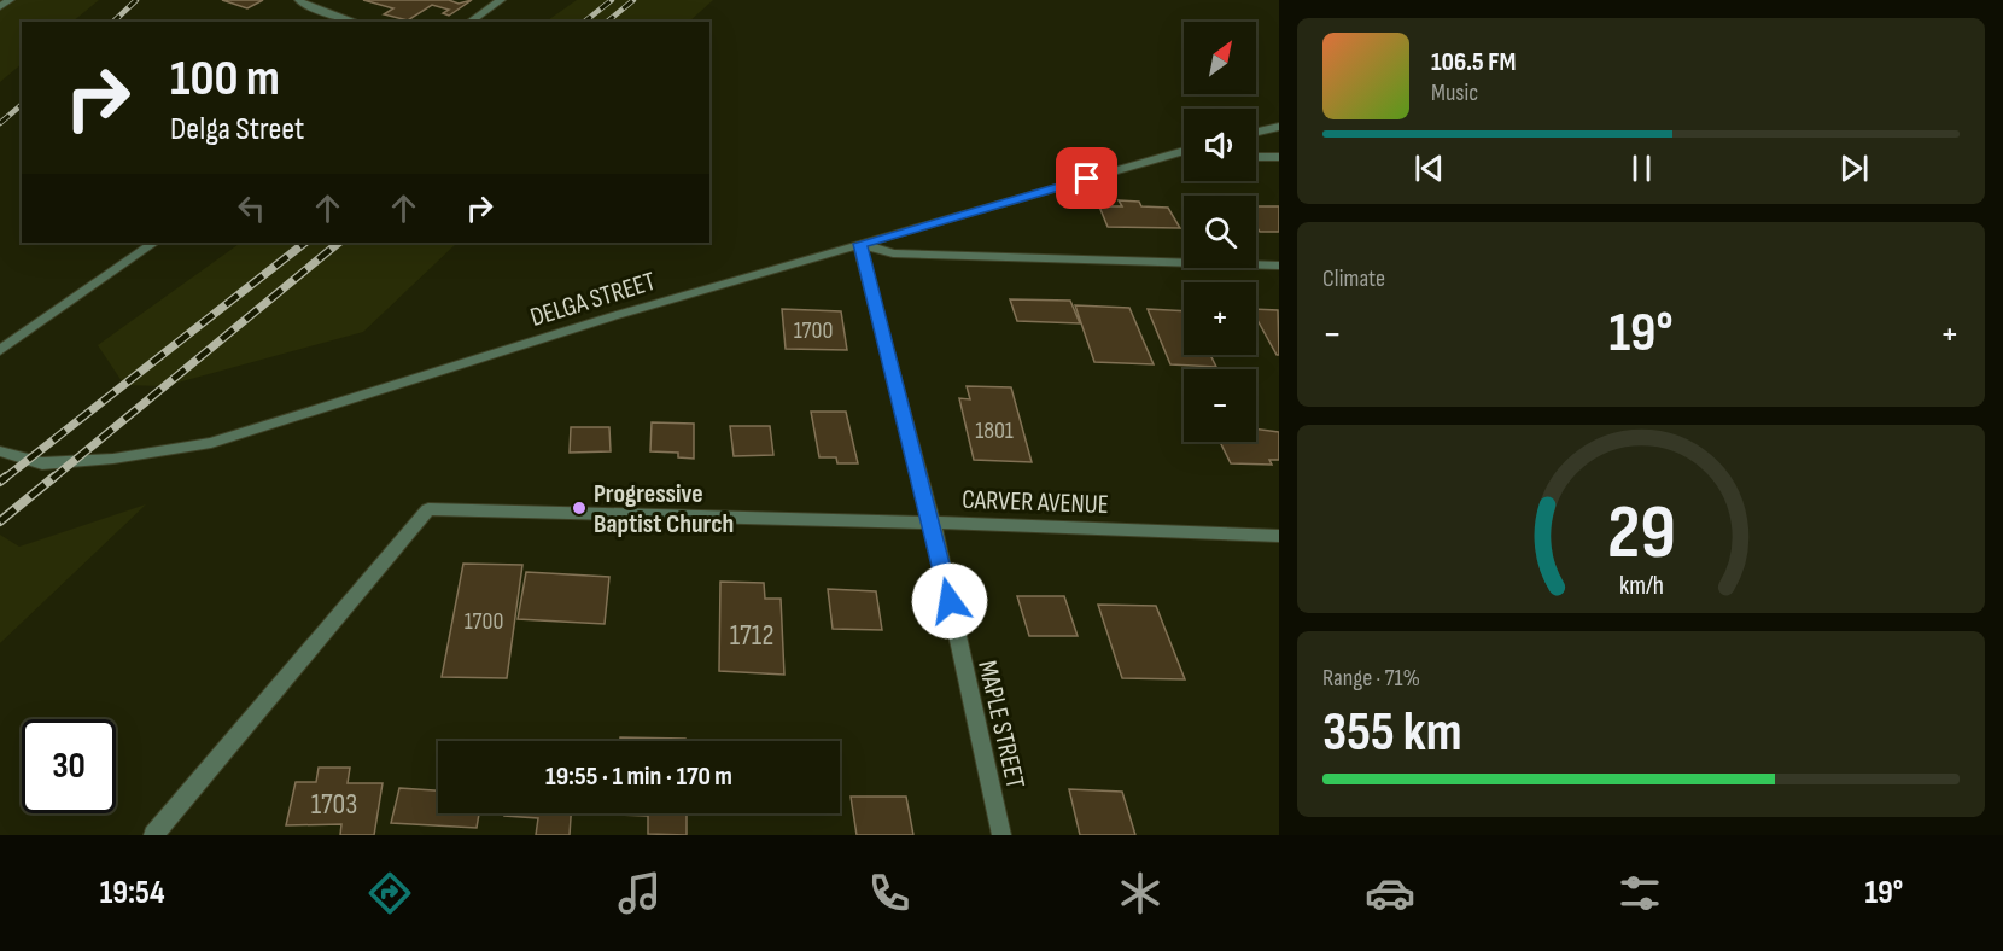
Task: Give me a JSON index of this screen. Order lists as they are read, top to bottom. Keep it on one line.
{"streets":{"street":["DELGA STREET","CARVER AVENUE","MAPLE STREET"]},"crossings":[["DELGA STREET","MAPLE STREET"],["CARVER AVENUE","MAPLE STREET"]],"places":["Progressive Baptist Church"],"house_numbers":["1700","1801","1700","1712","1703"],"north":"top right","page":{"map_buttons":["+","−"],"turn":["100 m","Delga Street"],"song":["106.5 FM","Music"],"tile":["Climate",["Range · 71%","355 km"]],"heat":["−","19°","+"],"limit":"30","trip":"19:55 · 1 min · 170 m","tabs":["19:54","19°"],"gauge":["29","km/h"]}}
